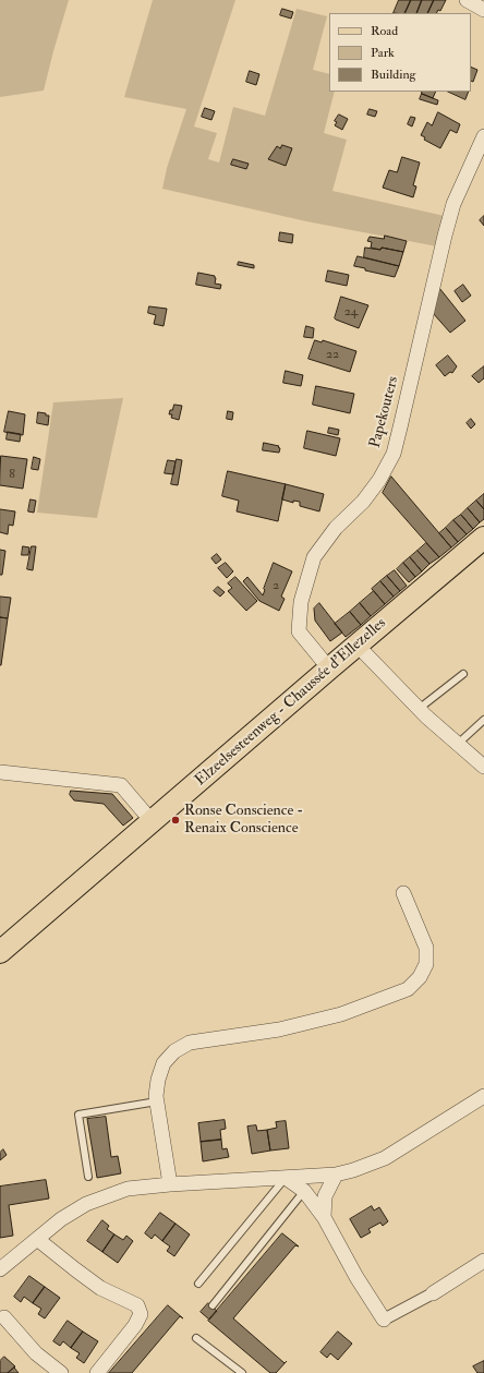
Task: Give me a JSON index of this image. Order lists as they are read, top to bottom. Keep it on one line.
{"streets":{"main road":["Elzeelsesteenweg - Chaussée d'Ellezelles"],"street":["Papekouters"]},"crossings":[["Papekouters","Elzeelsesteenweg - Chaussée d'Ellezelles"]],"places":["Ronse Conscience - Renaix Conscience"],"house_numbers":["24","22","8","2"],"legend":["Road","Park","Building"]}
